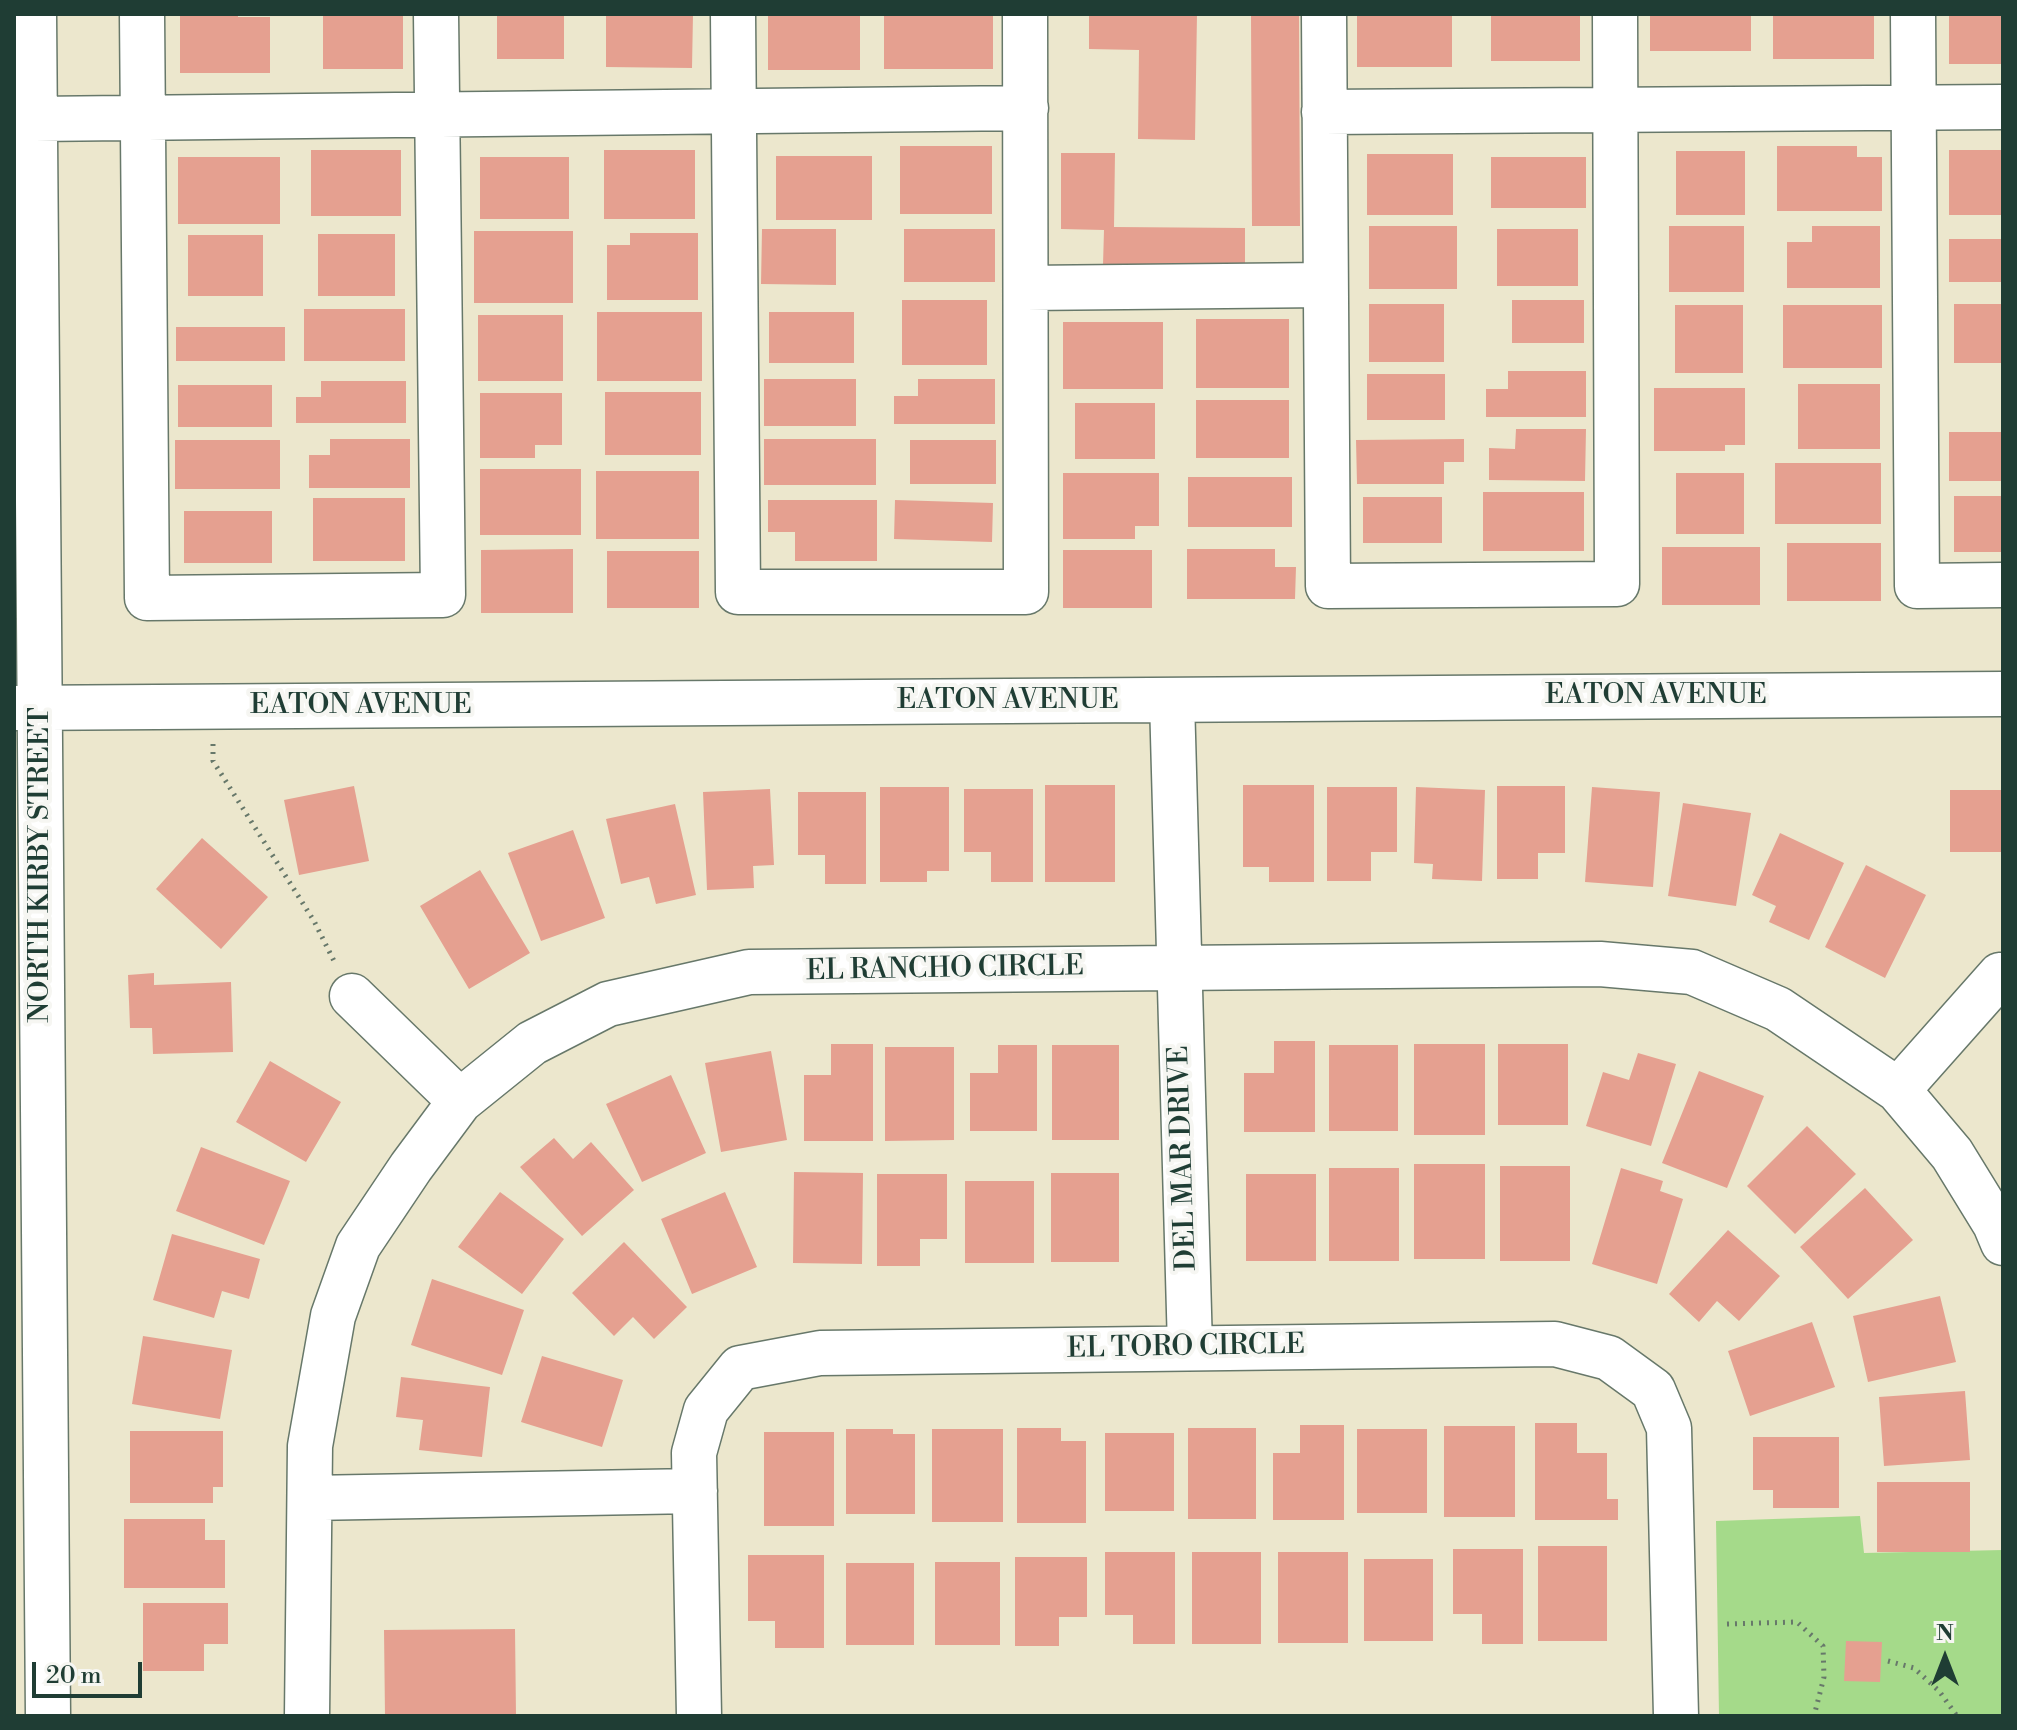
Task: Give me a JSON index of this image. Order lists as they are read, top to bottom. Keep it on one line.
{"streets":{"street":["EATON AVENUE","NORTH KIRBY STREET","EL RANCHO CIRCLE","DEL MAR DRIVE","EL TORO CIRCLE"]},"crossings":[["EATON AVENUE","NORTH KIRBY STREET"],["EATON AVENUE","DEL MAR DRIVE"],["EL RANCHO CIRCLE","DEL MAR DRIVE"],["DEL MAR DRIVE","EL TORO CIRCLE"]],"scale_bar":"20 m","north":"top"}
